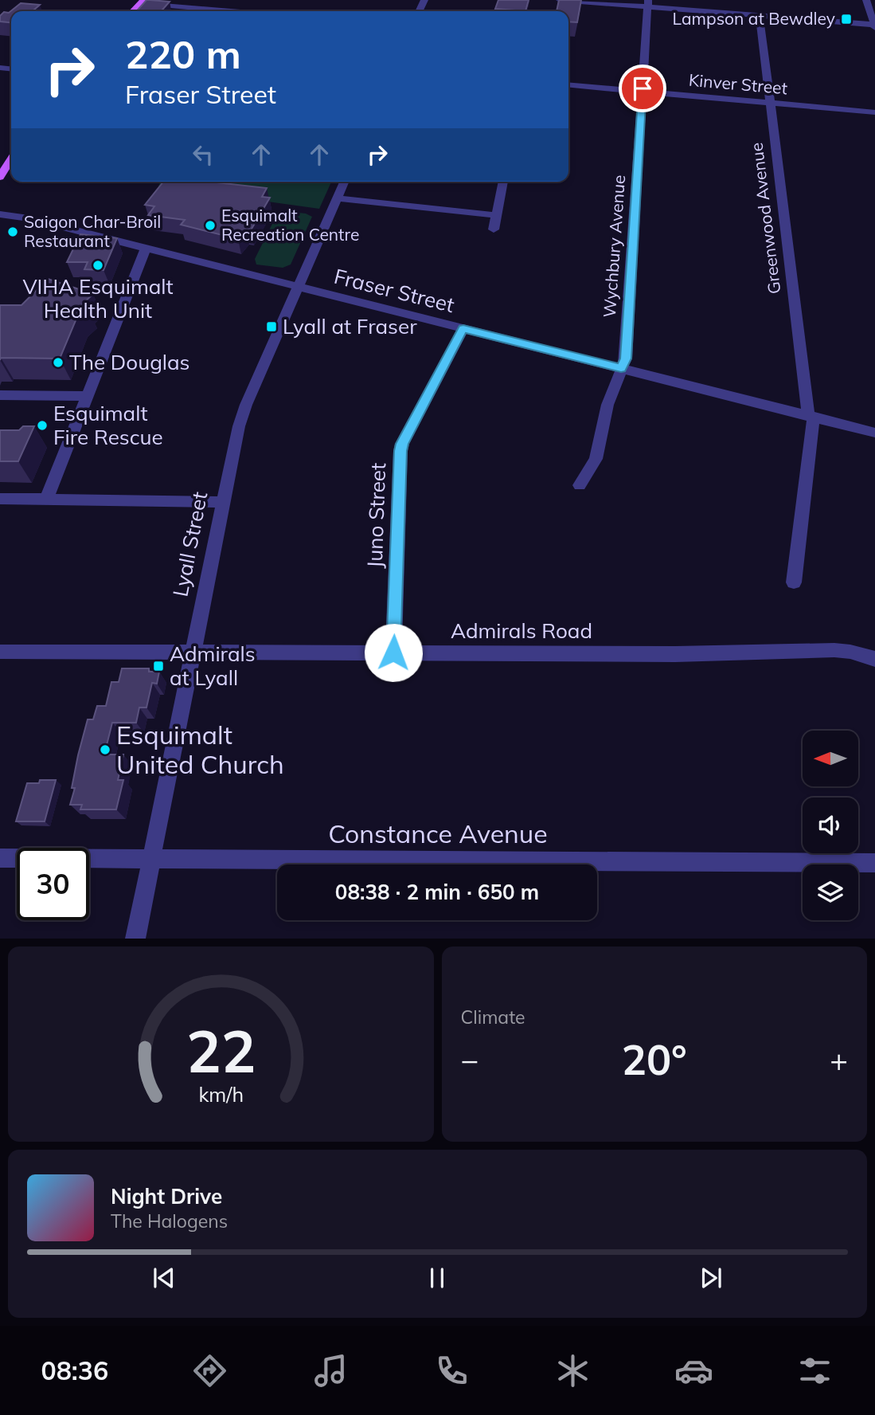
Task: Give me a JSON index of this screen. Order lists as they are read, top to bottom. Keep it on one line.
{"streets":{"street":["Kinver Street","Greenwood Avenue","Wychbury Avenue","Fraser Street","Juno Street","Lyall Street","Admirals Road","Constance Avenue"]},"crossings":[["Kinver Street","Greenwood Avenue"],["Kinver Street","Wychbury Avenue"],["Greenwood Avenue","Fraser Street"],["Wychbury Avenue","Fraser Street"],["Fraser Street","Juno Street"],["Fraser Street","Lyall Street"],["Juno Street","Admirals Road"],["Lyall Street","Admirals Road"],["Lyall Street","Constance Avenue"]],"places":{"transit":["Lampson at Bewdley","Lyall at Fraser","Admirals at Lyall"],"other":["Esquimalt Recreation Centre","Saigon Char-Broil Restaurant","VIHA Esquimalt Health Unit","The Douglas","Esquimalt Fire Rescue","Esquimalt United Church"]},"north":"left","page":{"turn":["220 m","Fraser Street"],"limit":"30","trip":"08:38 · 2 min · 650 m","tile":"Climate","heat":["−","20°","+"],"song":["Night Drive","The Halogens"],"tabs":"08:36","gauge":["22","km/h"]}}
